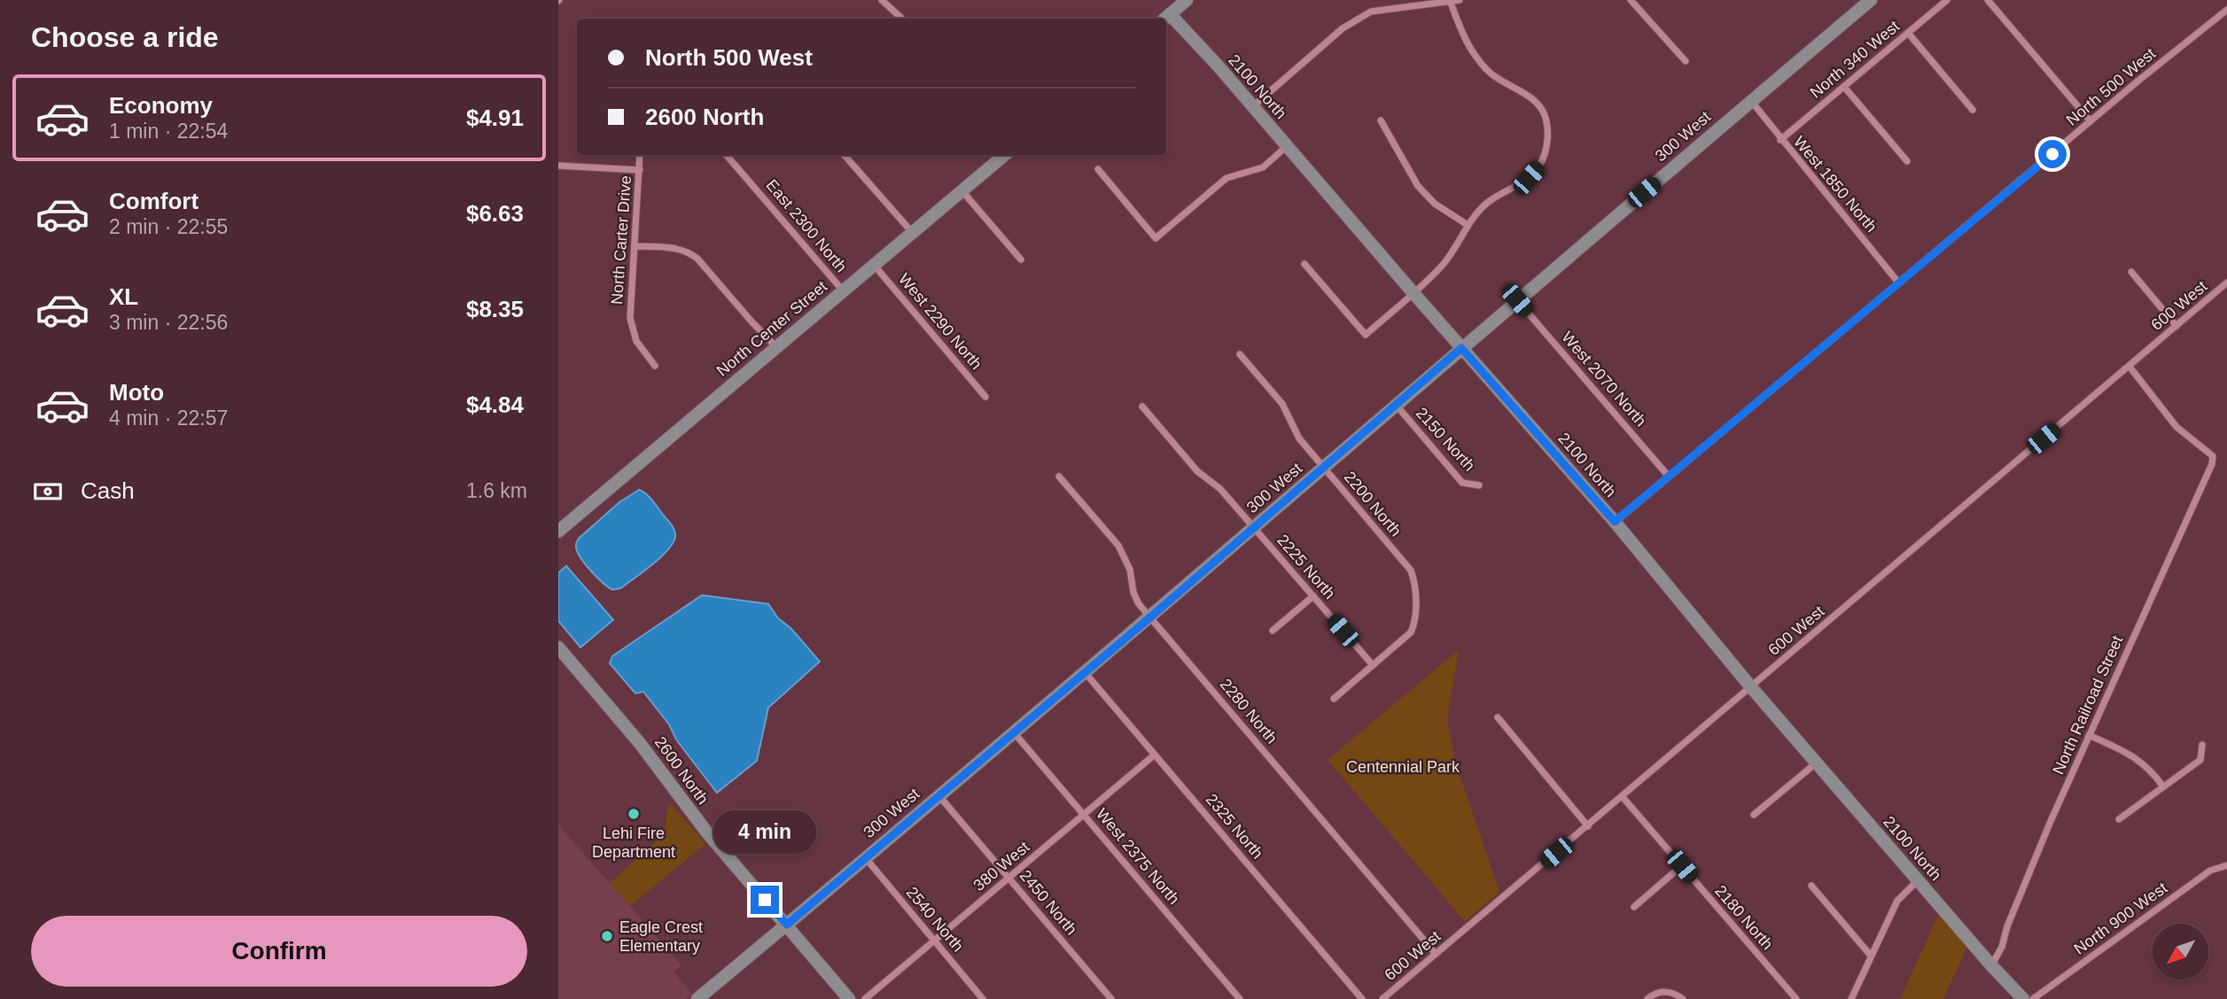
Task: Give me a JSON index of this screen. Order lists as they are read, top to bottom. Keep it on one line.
{"streets":{"street":["North 340 West","2100 North","North 500 West","300 West","West 1850 North","East 2300 North","North Carter Drive","600 West","West 2290 North","North Center Street","West 2070 North","2150 North","2200 North","2225 North","North Railroad Street","2280 North","2600 North","2325 North","West 2375 North","380 West","2450 North","2180 North","North 900 West","2540 North"]},"crossings":[["North 340 West","West 1850 North"],["2100 North","North 500 West"],["2100 North","300 West"],["2100 North","600 West"],["2100 North","North Railroad Street"],["North 500 West","West 1850 North"],["North 500 West","West 2070 North"],["300 West","West 1850 North"],["300 West","West 2070 North"],["300 West","2150 North"],["300 West","2200 North"],["300 West","2225 North"],["300 West","2280 North"],["300 West","2600 North"],["300 West","2325 North"],["300 West","West 2375 North"],["300 West","2450 North"],["300 West","2540 North"],["East 2300 North","North Center Street"],["600 West","North Railroad Street"],["600 West","2280 North"],["600 West","2180 North"],["West 2290 North","North Center Street"],["2200 North","2225 North"],["2325 North","380 West"],["West 2375 North","380 West"],["380 West","2450 North"],["380 West","2540 North"]],"parks":["Centennial Park"],"places":["Lehi Fire Department","Eagle Crest Elementary"],"north":"bottom left","page":{"heading":"Choose a ride","banner":["North 500 West","2600 North"],"list":[{"name":"Economy","note":"1 min · 22:54","value":"$4.91"},{"name":"Comfort","note":"2 min · 22:55","value":"$6.63"},{"name":"XL","note":"3 min · 22:56","value":"$8.35"},{"name":"Moto","note":"4 min · 22:57","value":"$4.84"}],"pay":["Cash","1.6 km"],"bubble":"4 min","buttons":"Confirm"}}
